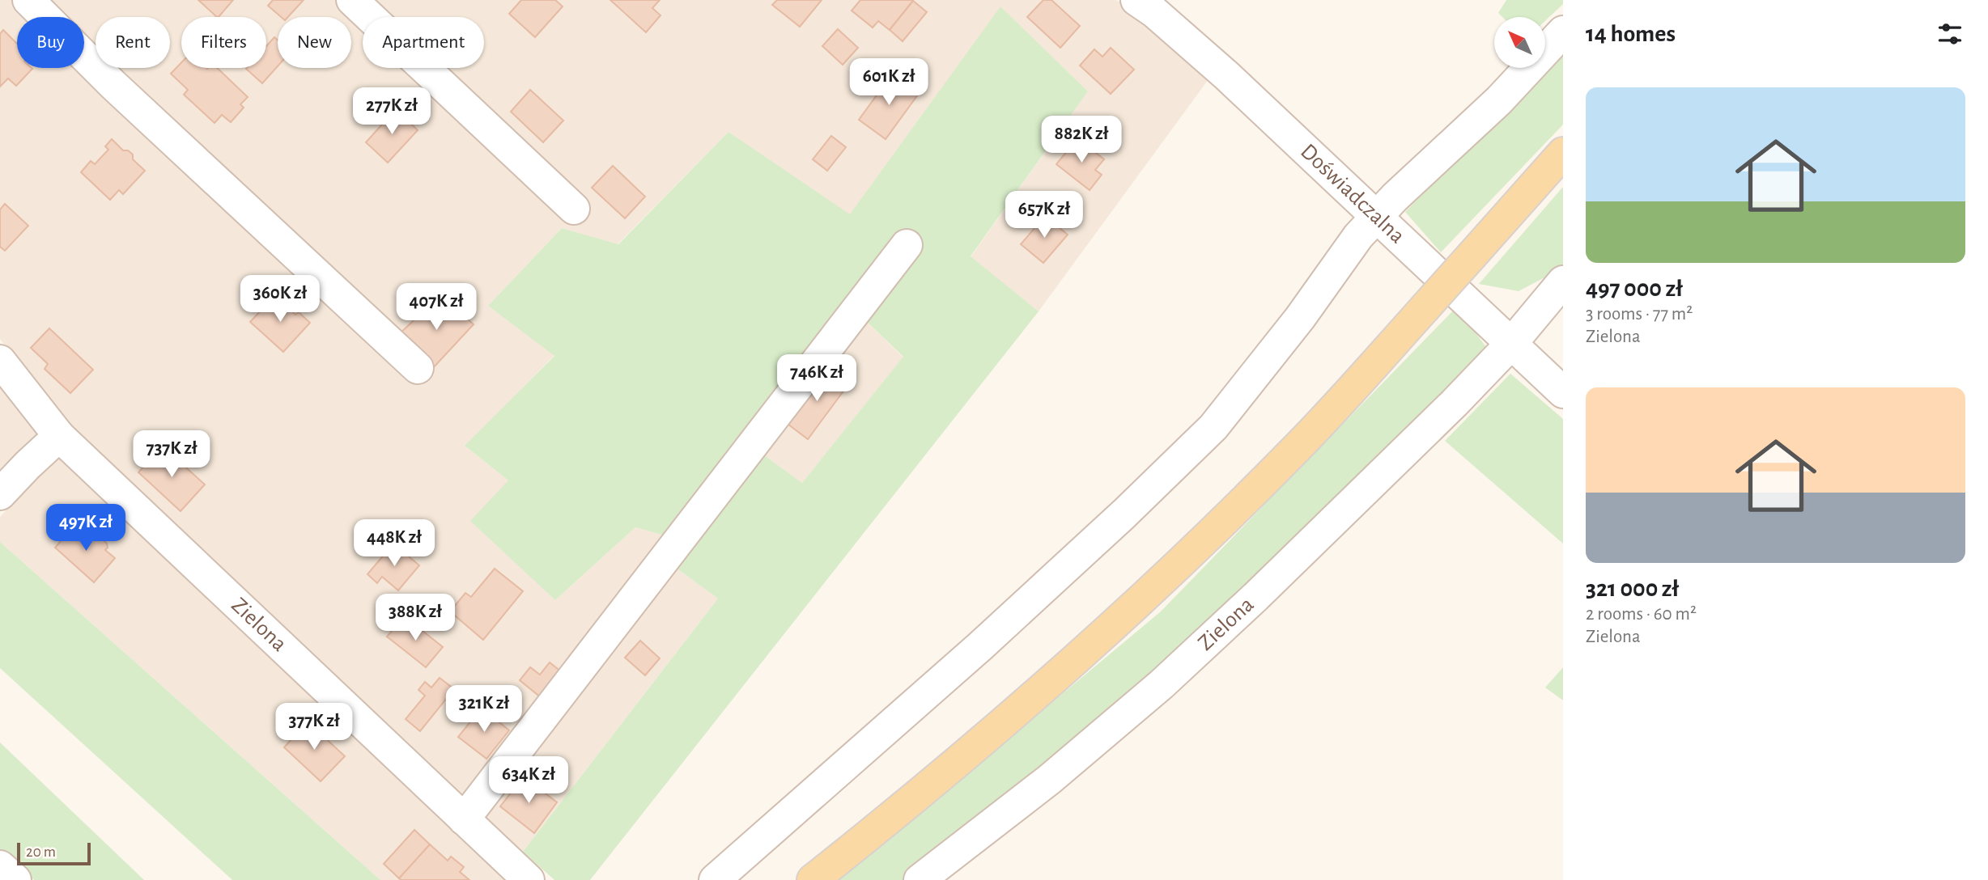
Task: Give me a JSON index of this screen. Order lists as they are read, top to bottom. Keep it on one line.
{"streets":{"street":["Doświadczalna","Zielona"]},"crossings":[["Doświadczalna","Zielona"]],"scale_bar":"20 m","north":"top left","page":{"heading":"14 homes","chip":["Buy","Rent","Filters","New","Apartment"],"price":["601K zł","277K zł","882K zł","657K zł","360K zł","407K zł","746K zł","737K zł","497K zł","448K zł","388K zł","321K zł","377K zł","634K zł"],"list":[{"name":"497 000 zł","note":"3 rooms · 77 m² · Zielona"},{"name":"321 000 zł","note":"2 rooms · 60 m² · Zielona"}],"scale":"20 m"}}
